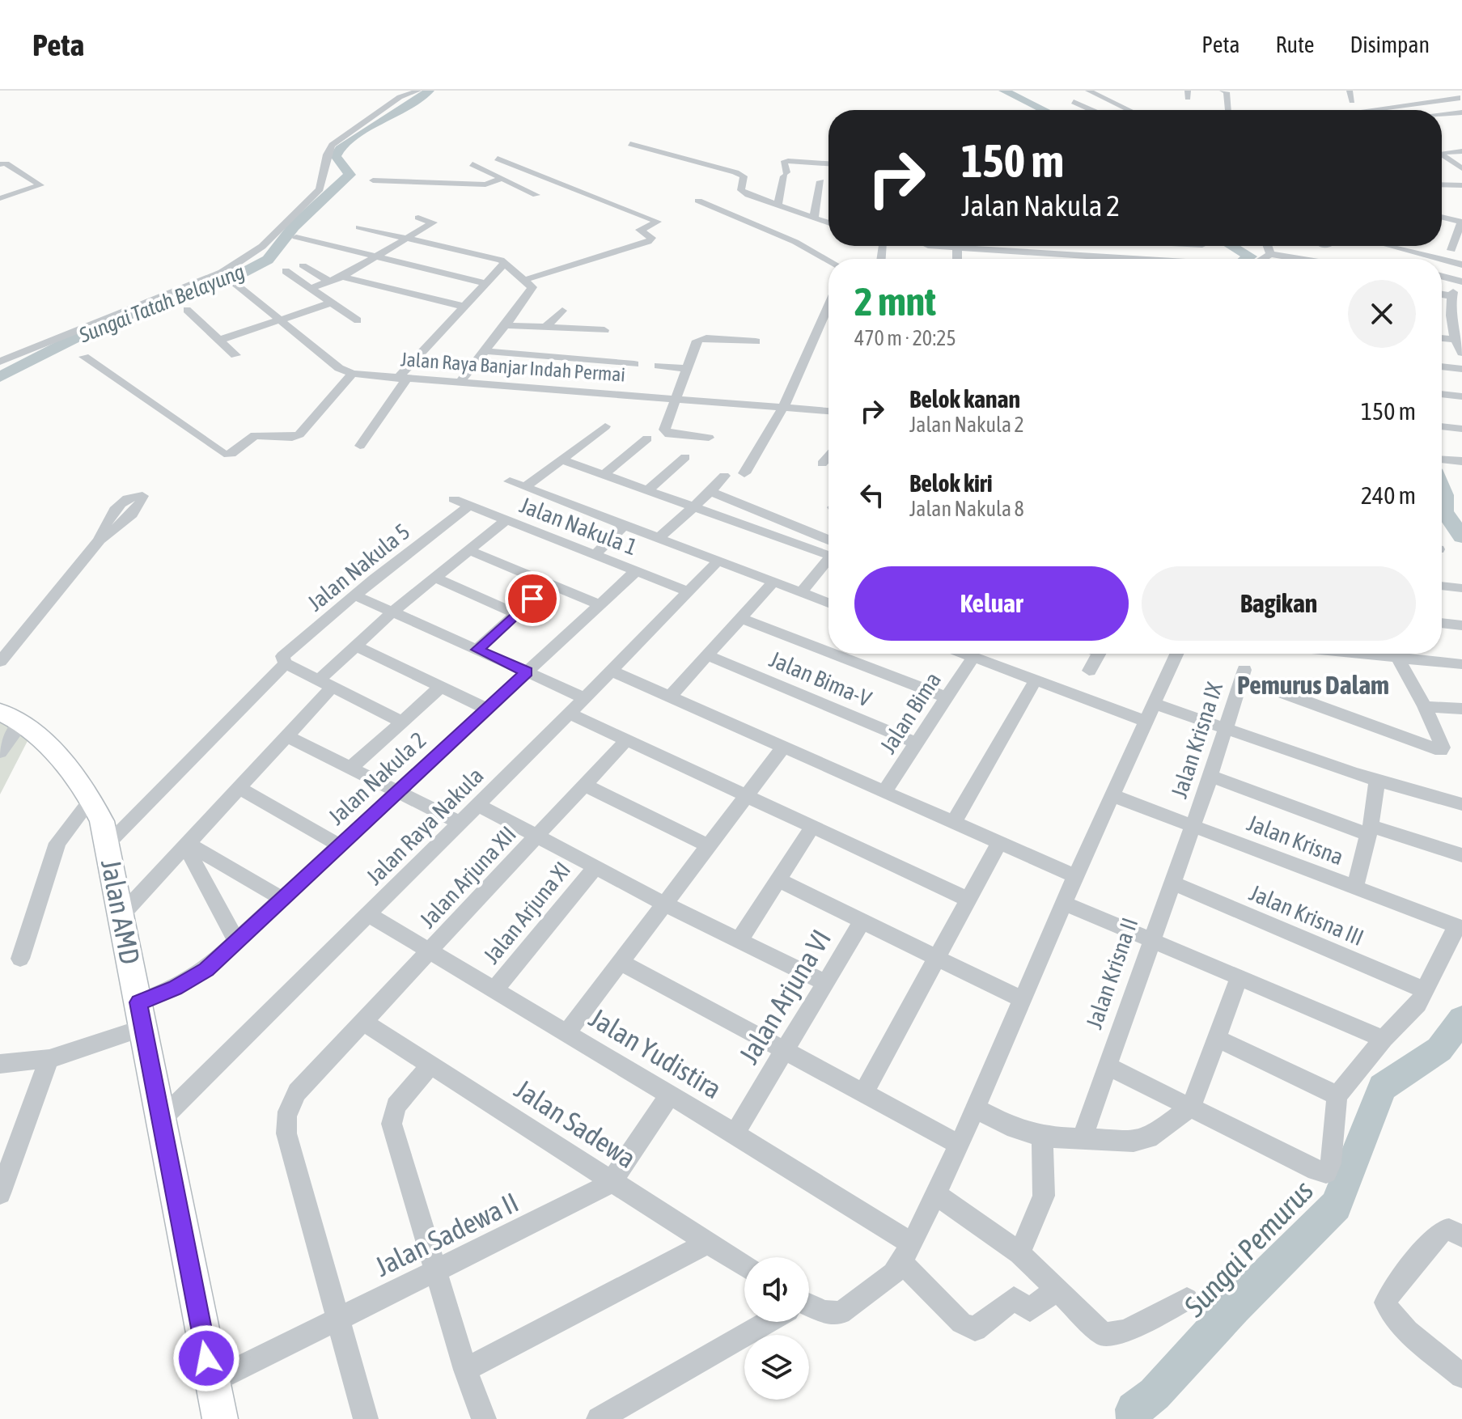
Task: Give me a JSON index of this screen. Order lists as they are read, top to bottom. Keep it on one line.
{"streets":{"street":["Jalan Raya Banjar Indah Permai","Jalan Nakula 1","Jalan Nakula 5","Jalan Bima-V","Jalan Bima","Jalan Krisna IX","Jalan Nakula 2","Jalan Raya Nakula","Jalan Krisna","Jalan Arjuna XII","Jalan AMD","Jalan Arjuna XI","Jalan Krisna III","Jalan Krisna II","Jalan Arjuna VI","Jalan Yudistira","Jalan Sadewa","Jalan Sadewa II"]},"crossings":[["Jalan Nakula 1","Jalan Nakula 5"],["Jalan Nakula 1","Jalan Nakula 2"],["Jalan Nakula 1","Jalan Raya Nakula"],["Jalan Bima-V","Jalan Bima"],["Jalan Krisna IX","Jalan Krisna"],["Jalan Krisna IX","Jalan Krisna II"],["Jalan Nakula 2","Jalan AMD"],["Jalan Raya Nakula","Jalan AMD"],["Jalan Raya Nakula","Jalan Yudistira"],["Jalan Krisna","Jalan Krisna II"],["Jalan Arjuna XII","Jalan Yudistira"],["Jalan Arjuna XII","Jalan Sadewa"],["Jalan Arjuna XII","Jalan Sadewa II"],["Jalan AMD","Jalan Sadewa II"],["Jalan Arjuna XI","Jalan Yudistira"],["Jalan Krisna III","Jalan Krisna II"],["Jalan Arjuna VI","Jalan Yudistira"],["Jalan Yudistira","Jalan Sadewa II"],["Jalan Sadewa","Jalan Sadewa II"]],"districts":["Pemurus Dalam"],"water":["Sungai Tatah Belayung","Sungai Pemurus"],"page":{"header":"Peta","nav":["Peta","Rute","Disimpan"],"turn":["150 m","Jalan Nakula 2"],"heading":["2 mnt","470 m · 20:25"],"list":[{"name":"Belok kanan","note":"Jalan Nakula 2","value":"150 m"},{"name":"Belok kiri","note":"Jalan Nakula 8","value":"240 m"}],"buttons":["Keluar","Bagikan"]}}
